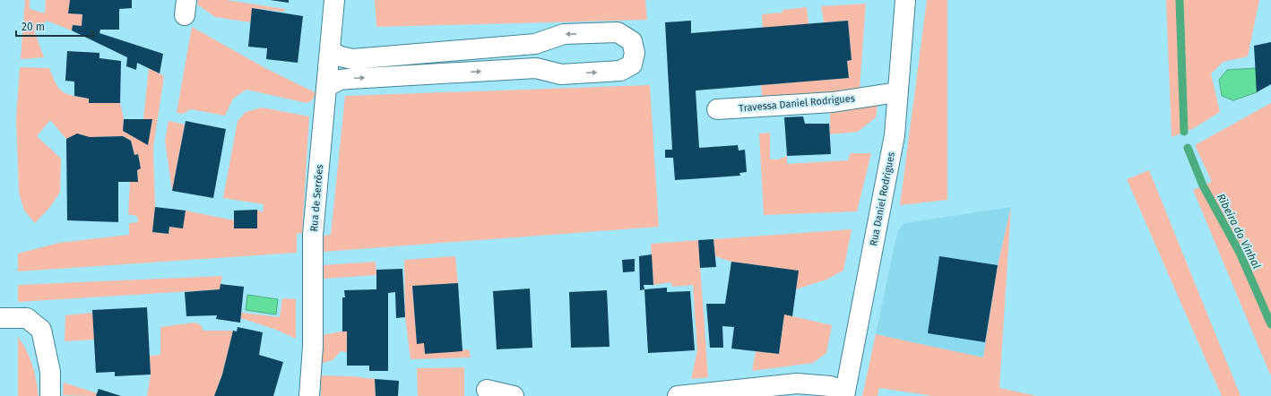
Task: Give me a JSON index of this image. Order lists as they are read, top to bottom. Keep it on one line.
{"streets":{"street":["Travessa Daniel Rodrigues","Rua de Serrões","Rua Daniel Rodrigues"]},"crossings":[["Travessa Daniel Rodrigues","Rua Daniel Rodrigues"]],"water":["Ribeira do Vinhal"],"scale_bar":"20 m"}
